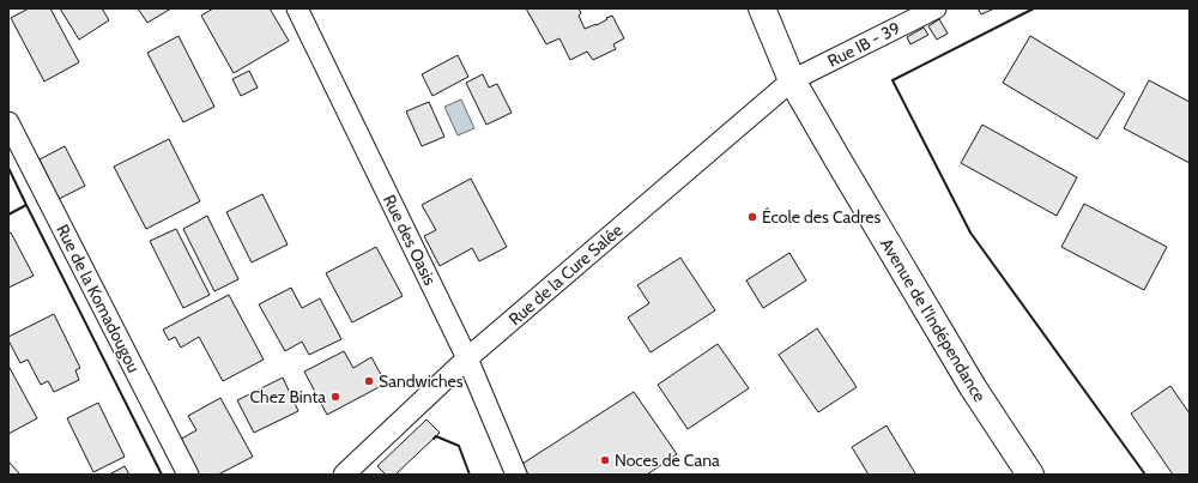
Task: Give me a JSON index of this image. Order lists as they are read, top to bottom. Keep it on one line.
{"streets":{"highway":["Avenue de l'Indépendance"],"street":["Rue IB - 39","Rue des Oasis","Rue de la Cure Salée","Rue de la Komadougou"]},"crossings":[["Rue IB - 39","Rue de la Cure Salée"],["Rue IB - 39","Avenue de l'Indépendance"],["Rue des Oasis","Rue de la Cure Salée"],["Rue de la Cure Salée","Avenue de l'Indépendance"]],"places":["École des Cadres","Sandwiches","Chez Binta","Noces de Cana"]}
